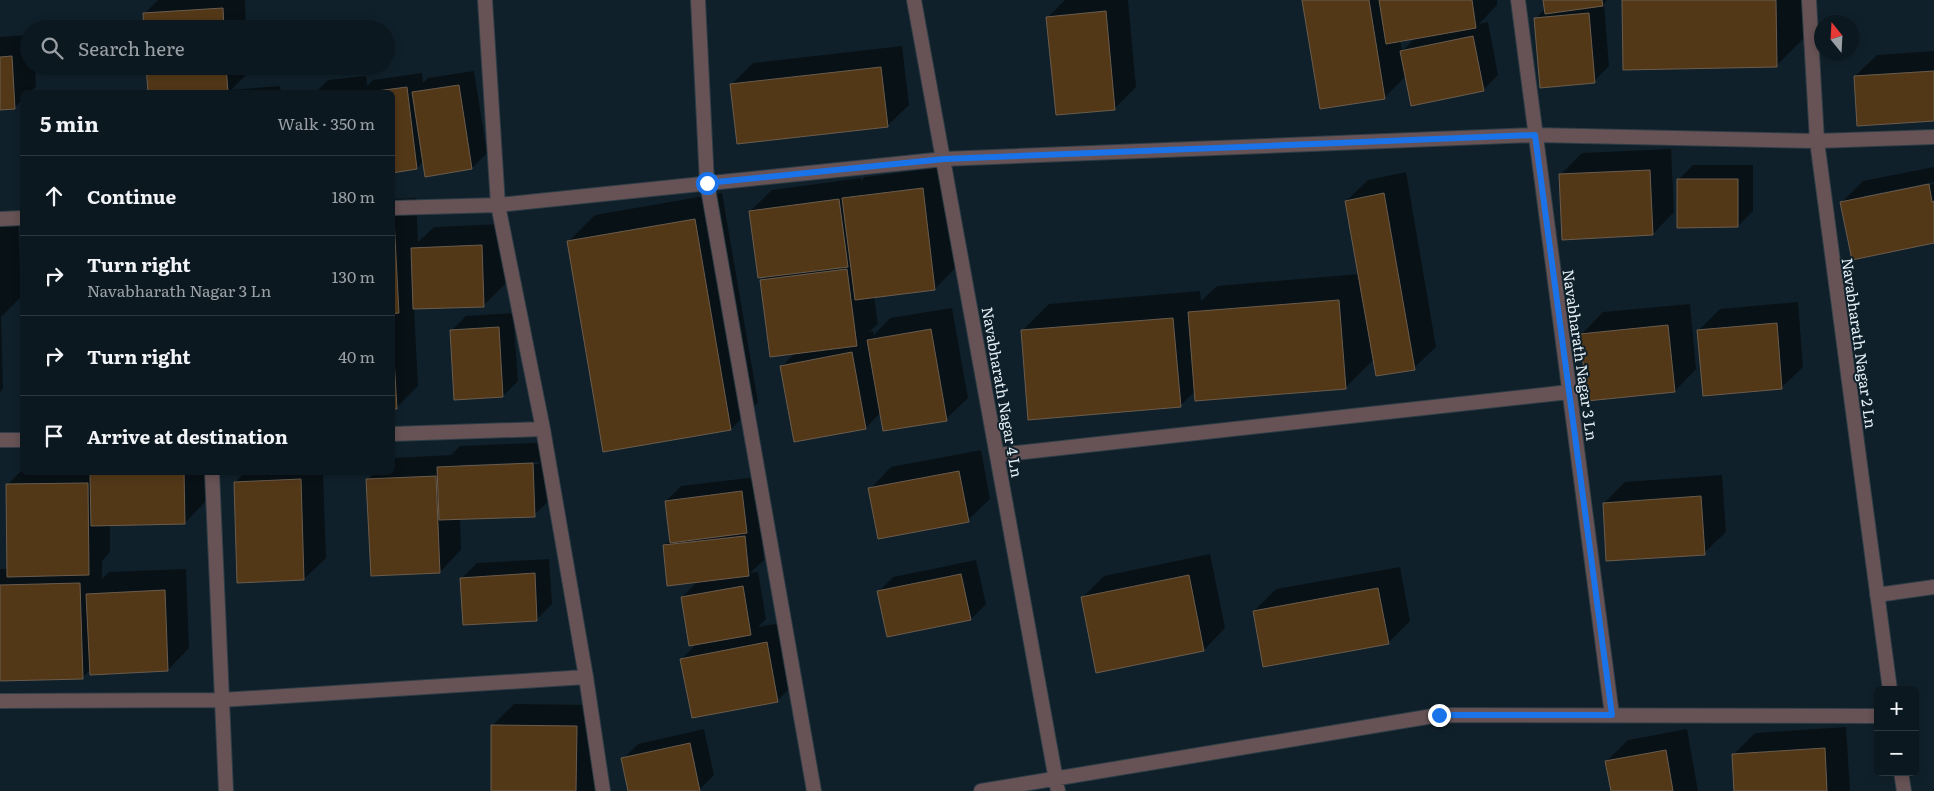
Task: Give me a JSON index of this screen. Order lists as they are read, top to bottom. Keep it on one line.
{"streets":{"street":["Navabharath Nagar 2 Ln","Navabharath Nagar 3 Ln","Navabharath Nagar 4 Ln"]},"north":"top","page":{"search":"Search here","heading":["5 min","Walk · 350 m"],"list":[["Continue","180 m"],["Turn right","Navabharath Nagar 3 Ln","130 m"],["Turn right","40 m"],"Arrive at destination"],"map_buttons":["+","−"]}}
